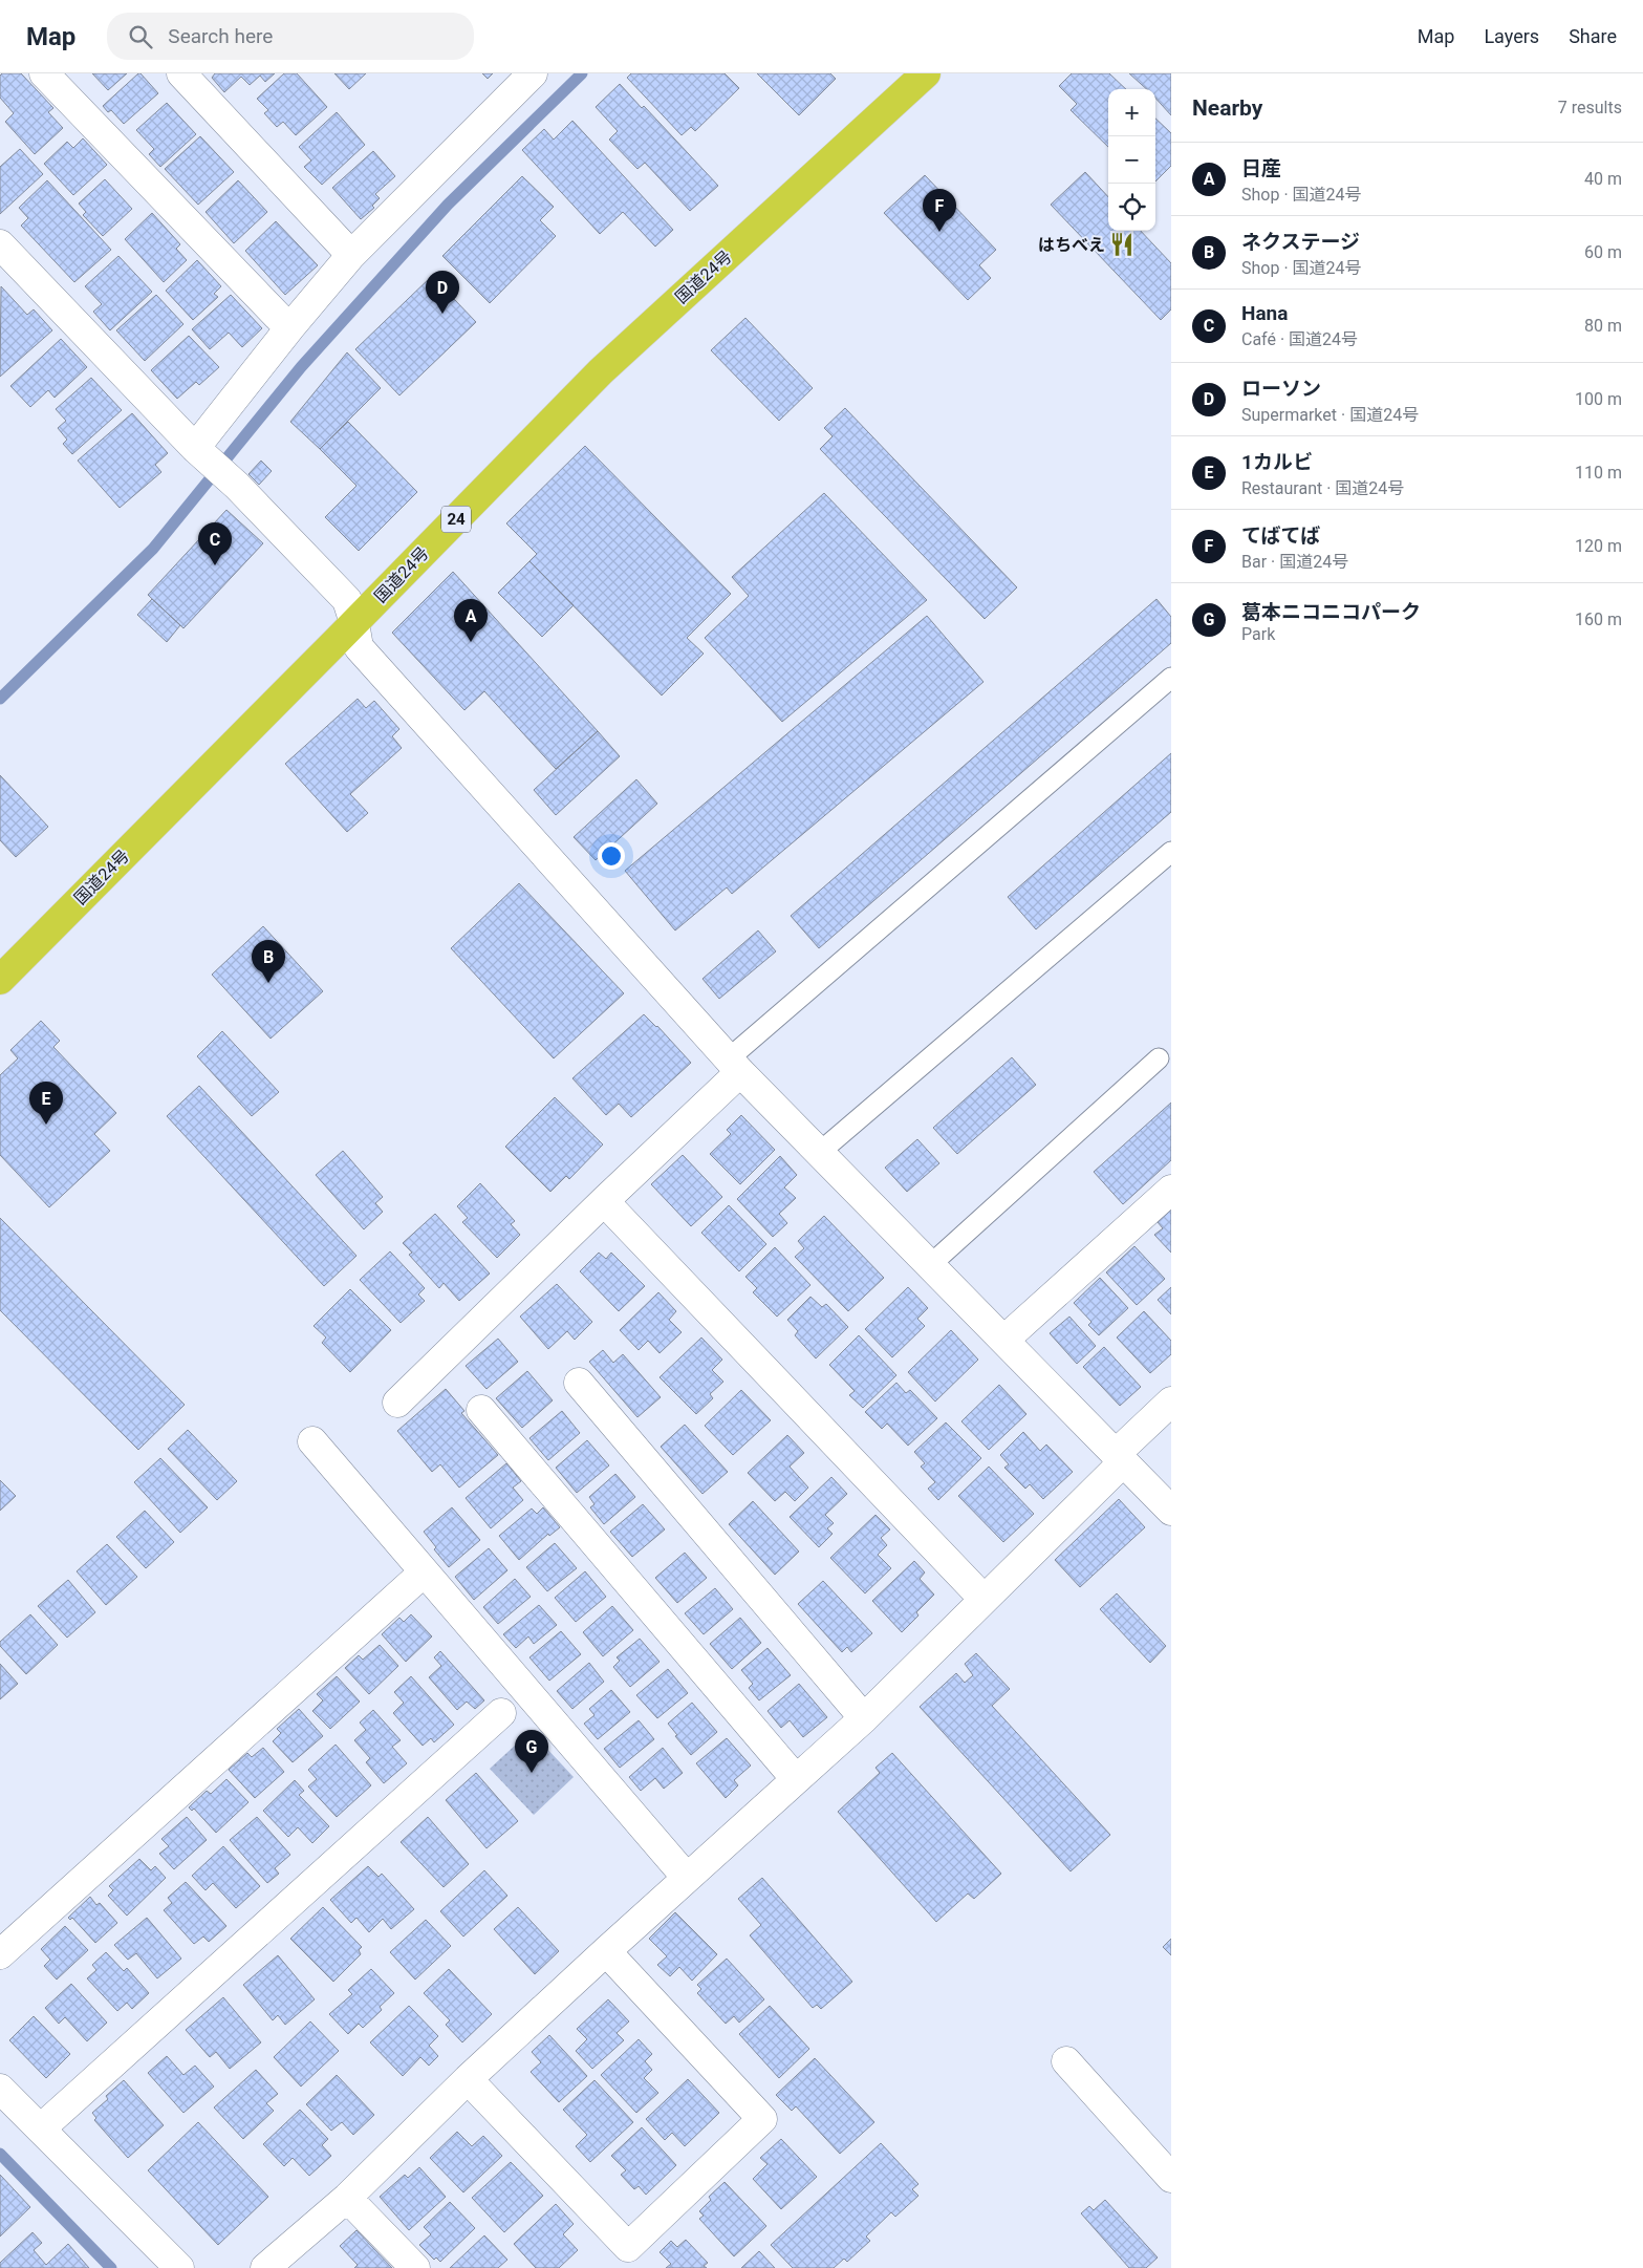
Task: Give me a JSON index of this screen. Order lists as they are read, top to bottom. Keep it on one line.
{"streets":{"highway":["国道24号","24"]},"places":{"restaurant":["はちべえ"]},"page":{"header":"Map","search":"Search here","nav":["Map","Layers","Share"],"heading":["Nearby","7 results"],"map_buttons":["+","−"],"list":[{"mark":"A","name":"日産","note":"Shop · 国道24号","value":"40 m"},{"mark":"B","name":"ネクステージ","note":"Shop · 国道24号","value":"60 m"},{"mark":"C","name":"Hana","note":"Café · 国道24号","value":"80 m"},{"mark":"D","name":"ローソン","note":"Supermarket · 国道24号","value":"100 m"},{"mark":"E","name":"1カルビ","note":"Restaurant · 国道24号","value":"110 m"},{"mark":"F","name":"てばてば","note":"Bar · 国道24号","value":"120 m"},{"mark":"G","name":"葛本ニコニコパーク","note":"Park","value":"160 m"}],"pins":["F","D","C","A","B","E","G"]}}
